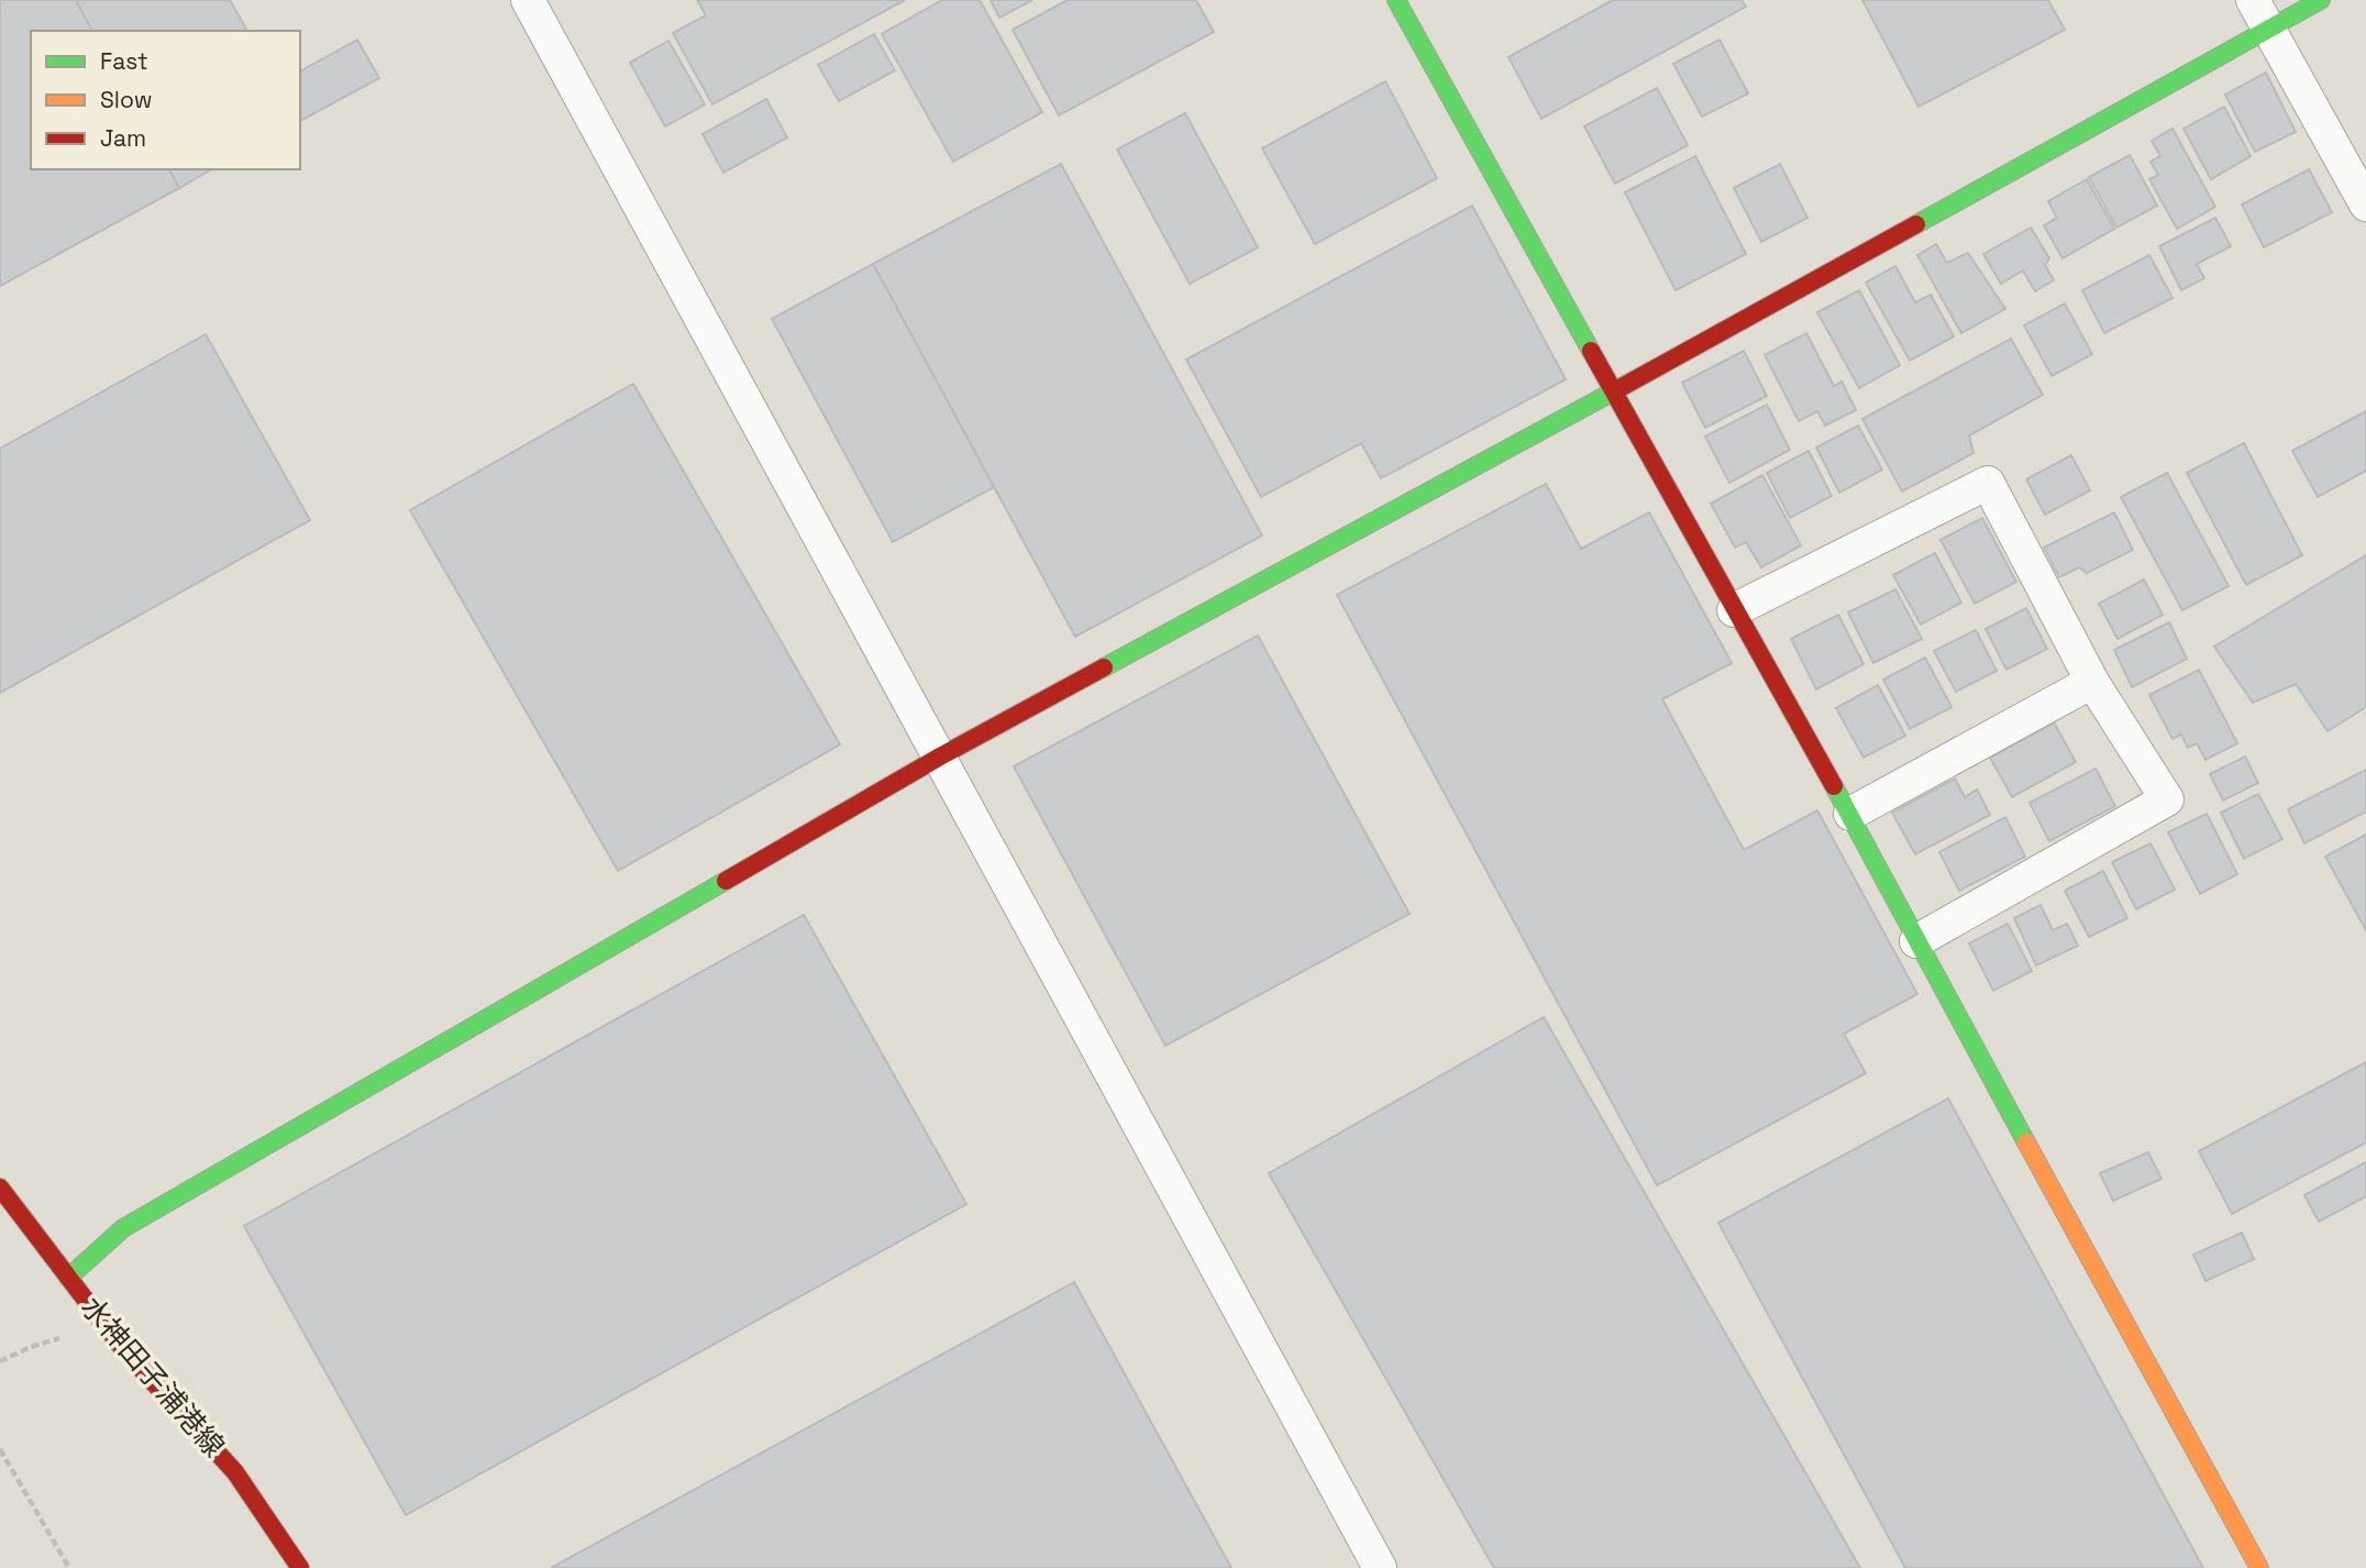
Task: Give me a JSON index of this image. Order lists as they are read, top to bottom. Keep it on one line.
{"streets":{"street":["水神田子浦港線"]},"legend":["Fast","Slow","Jam"]}
